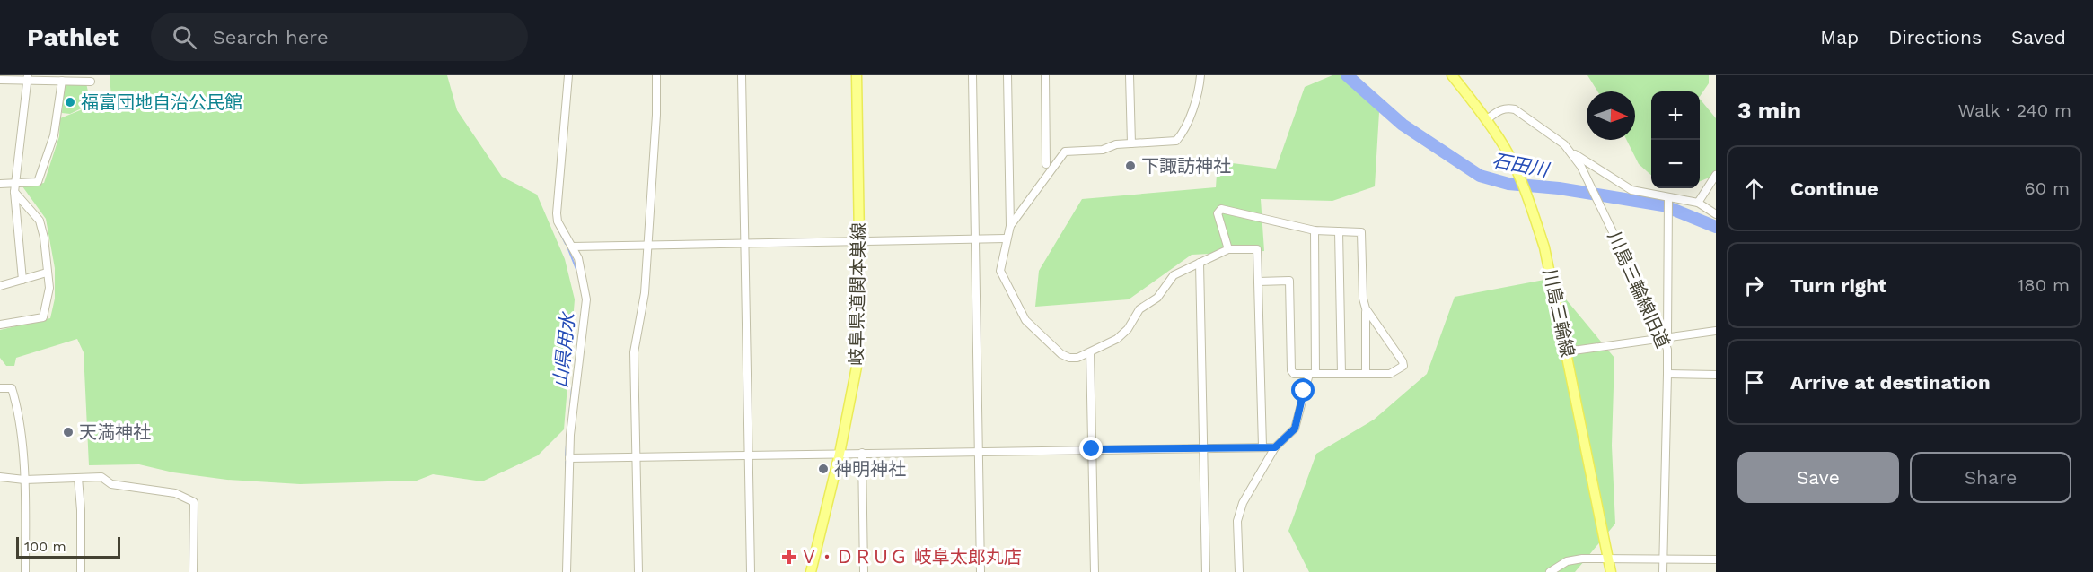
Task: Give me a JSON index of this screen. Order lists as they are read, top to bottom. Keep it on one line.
{"streets":{"main road":["岐阜県道関本巣線","川島三輪線"],"street":["川島三輪線旧道"]},"crossings":[["川島三輪線旧道","川島三輪線"]],"water":["石田川","山県用水"],"places":{"other":["福富団地自治公民館","下諏訪神社","天満神社","神明神社"],"health":["Ｖ・ＤＲＵＧ 岐阜太郎丸店"]},"scale_bar":"100 m","north":"right","page":{"header":"Pathlet","search":"Search here","nav":["Map","Directions","Saved"],"heading":["3 min","Walk · 240 m"],"map_buttons":["+","−"],"list":[["Continue","60 m"],["Turn right","180 m"],"Arrive at destination"],"buttons":["Save","Share"],"scale":"100 m"}}
